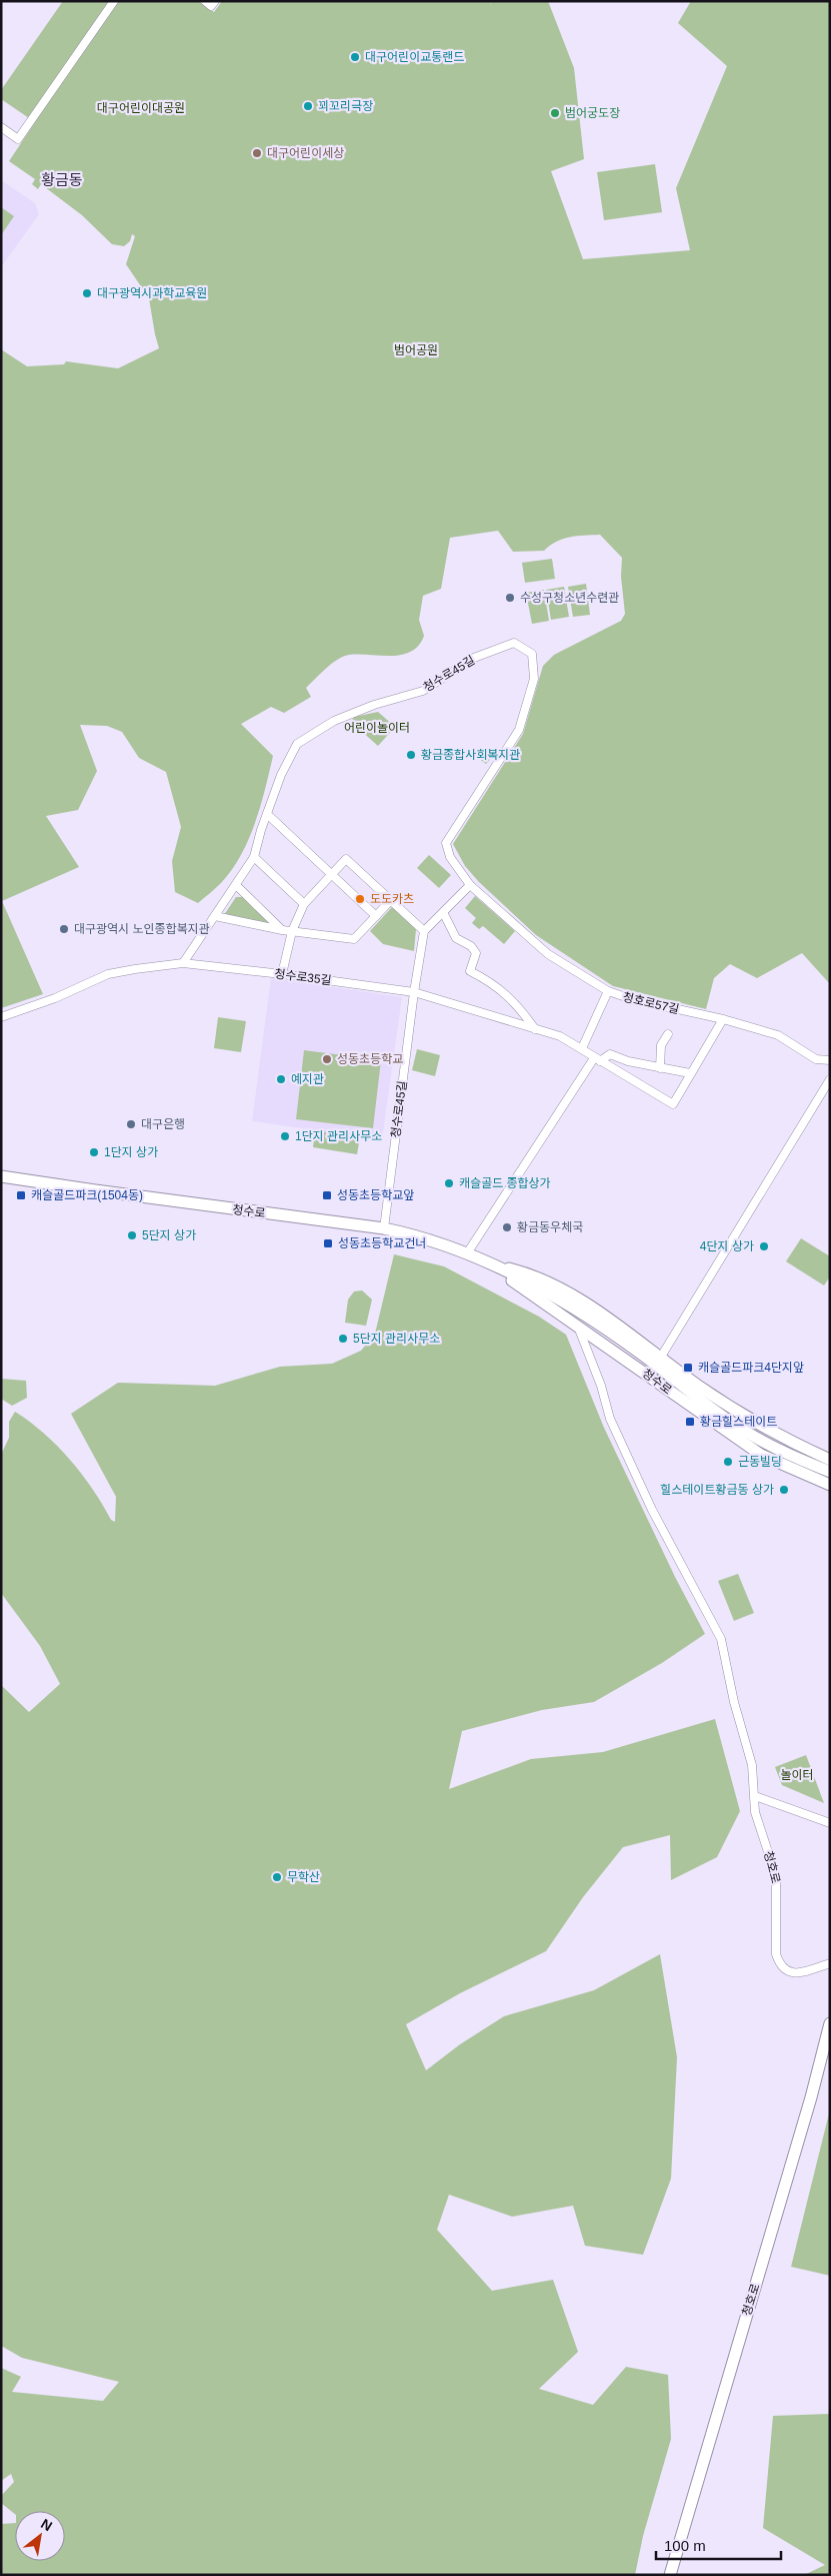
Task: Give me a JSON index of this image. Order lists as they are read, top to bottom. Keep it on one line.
{"streets":{"main road":["청수로","청호로"],"street":["청수로45길","청수로35길","청호로57길"]},"crossings":[["청수로45길","청수로35길"],["청수로45길","청호로57길"],["청수로45길","청수로"],["청수로35길","청호로57길"]],"districts":["황금동"],"parks":["대구어린이대공원","범어공원","어린이놀이터","놀이터"],"places":{"other":["대구어린이교통랜드","꾀꼬리극장","범어궁도장","대구어린이세상","대구광역시과학교육원","수성구청소년수련관","황금종합사회복지관","도도카츠","대구광역시 노인종합복지관","성동초등학교","예지관","대구은행","1단지 관리사무소","1단지 상가","캐슬골드 종합상가","황금동우체국","5단지 상가","4단지 상가","5단지 관리사무소","근동빌딩","힐스테이트황금동 상가","무학산"],"transit":["캐슬골드파크(1504동)","성동초등학교앞","성동초등학교건너","캐슬골드파크4단지앞","황금힐스테이트"]},"scale_bar":"100 m","north":"top right"}
